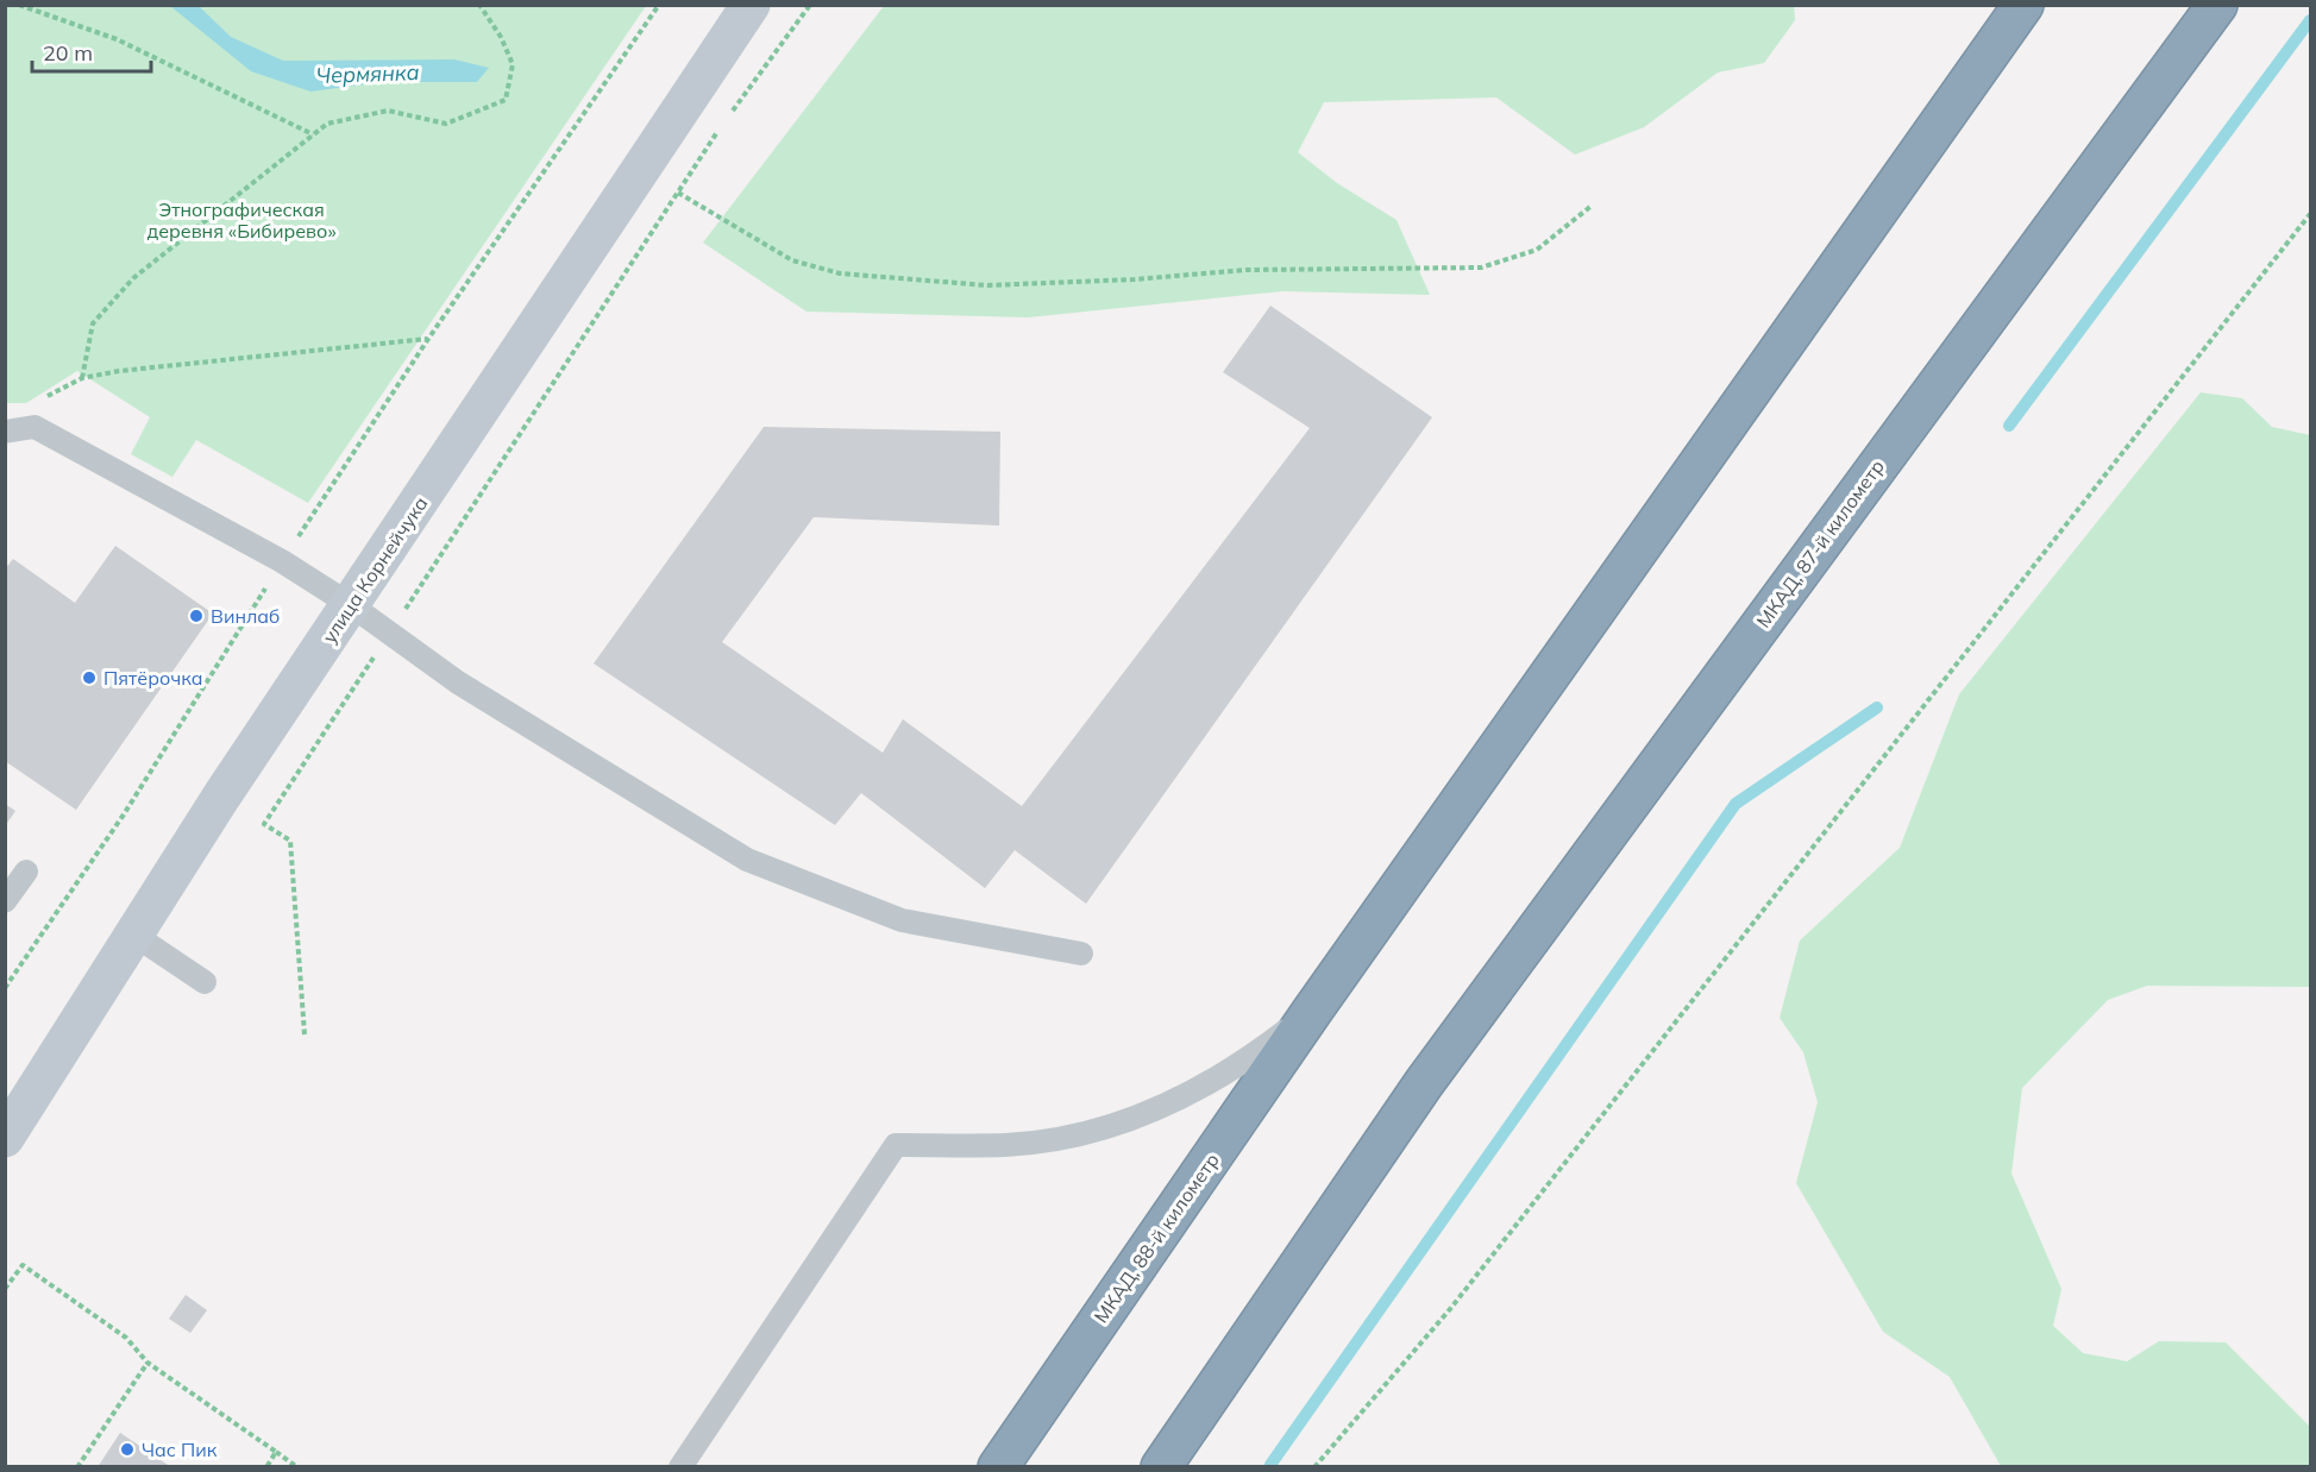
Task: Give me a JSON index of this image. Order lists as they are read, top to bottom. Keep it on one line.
{"streets":{"highway":["МКАД, 87-й километр","МКАД, 88-й километр"],"street":["улица Корнейчука"]},"water":["Чермянка"],"parks":["Этнографическая деревня «Бибирево»"],"places":["Винлаб","Пятёрочка","Час Пик"],"scale_bar":"20 m"}
